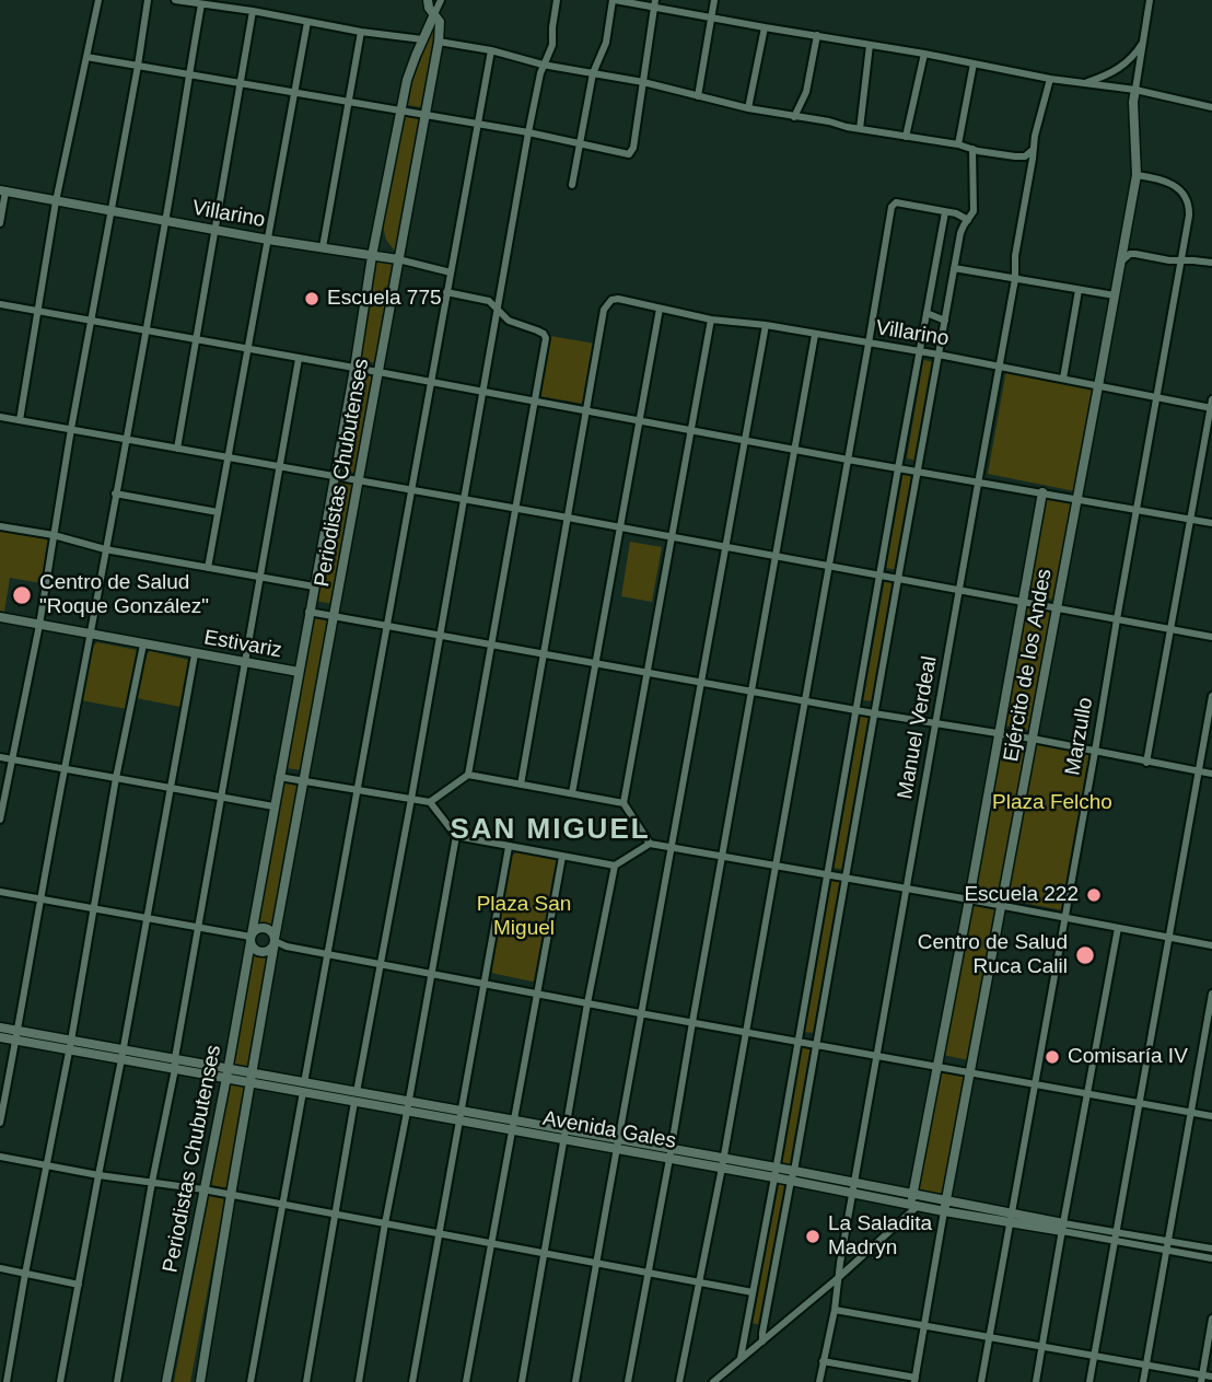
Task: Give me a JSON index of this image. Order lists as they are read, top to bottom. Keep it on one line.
{"streets":{"street":["Villarino","Periodistas Chubutenses","Estivariz","Ejército de los Andes","Manuel Verdeal","Marzullo","Avenida Gales"]},"crossings":[["Villarino","Periodistas Chubutenses"],["Villarino","Ejército de los Andes"],["Villarino","Manuel Verdeal"],["Villarino","Marzullo"],["Periodistas Chubutenses","Estivariz"],["Periodistas Chubutenses","Avenida Gales"],["Ejército de los Andes","Marzullo"],["Ejército de los Andes","Avenida Gales"],["Manuel Verdeal","Avenida Gales"],["Marzullo","Avenida Gales"]],"districts":["SAN MIGUEL"],"parks":["Plaza Felcho","Plaza San Miguel"],"places":["Escuela 775","Centro de Salud \"Roque González\"","Escuela 222","Centro de Salud Ruca Calil","Comisaría IV","La Saladita Madryn"]}
